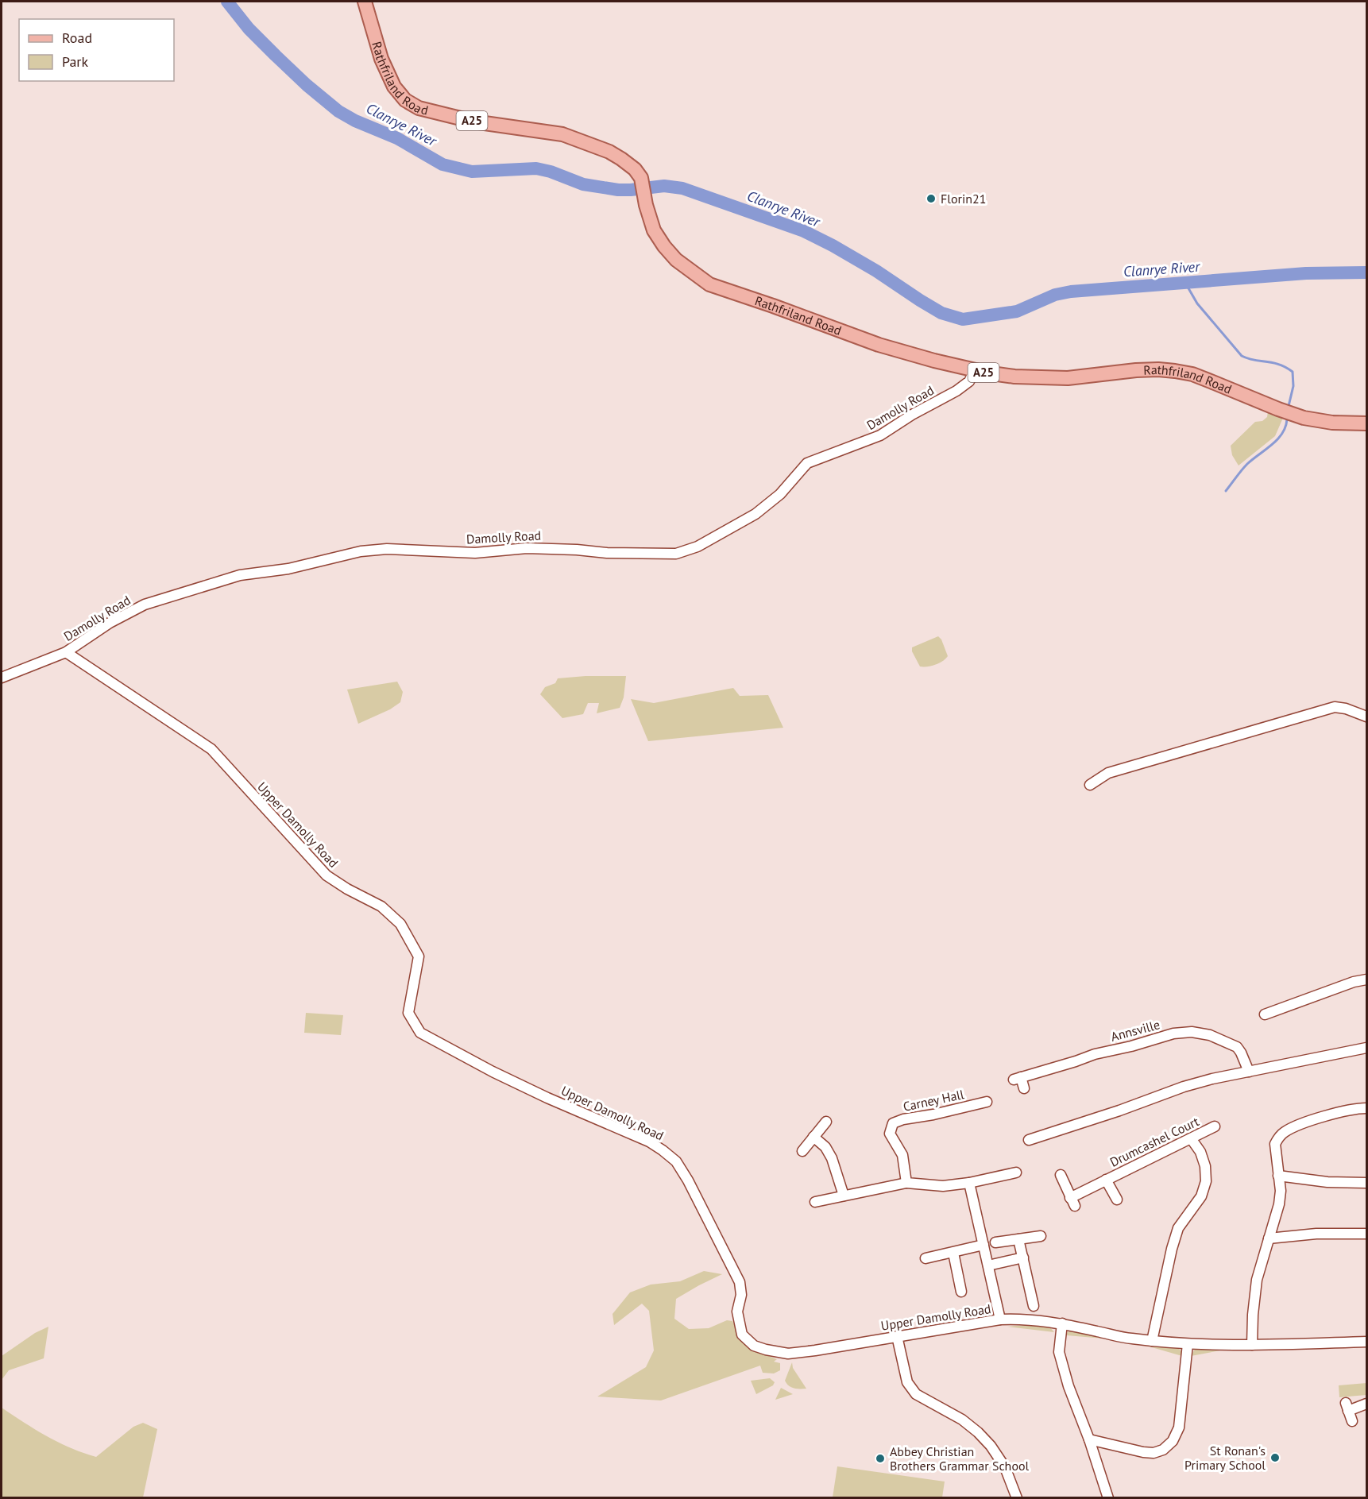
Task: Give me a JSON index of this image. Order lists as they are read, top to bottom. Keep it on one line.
{"streets":{"main road":["Rathfriland Road","A25"],"street":["Damolly Road","Upper Damolly Road","Annsville","Carney Hall","Drumcashel Court"]},"crossings":[["Rathfriland Road","Damolly Road"],["Damolly Road","Upper Damolly Road"]],"water":["Clanrye River"],"places":["Florin21","St Ronan's Primary School","Abbey Christian Brothers Grammar School"],"legend":["Road","Park"]}
